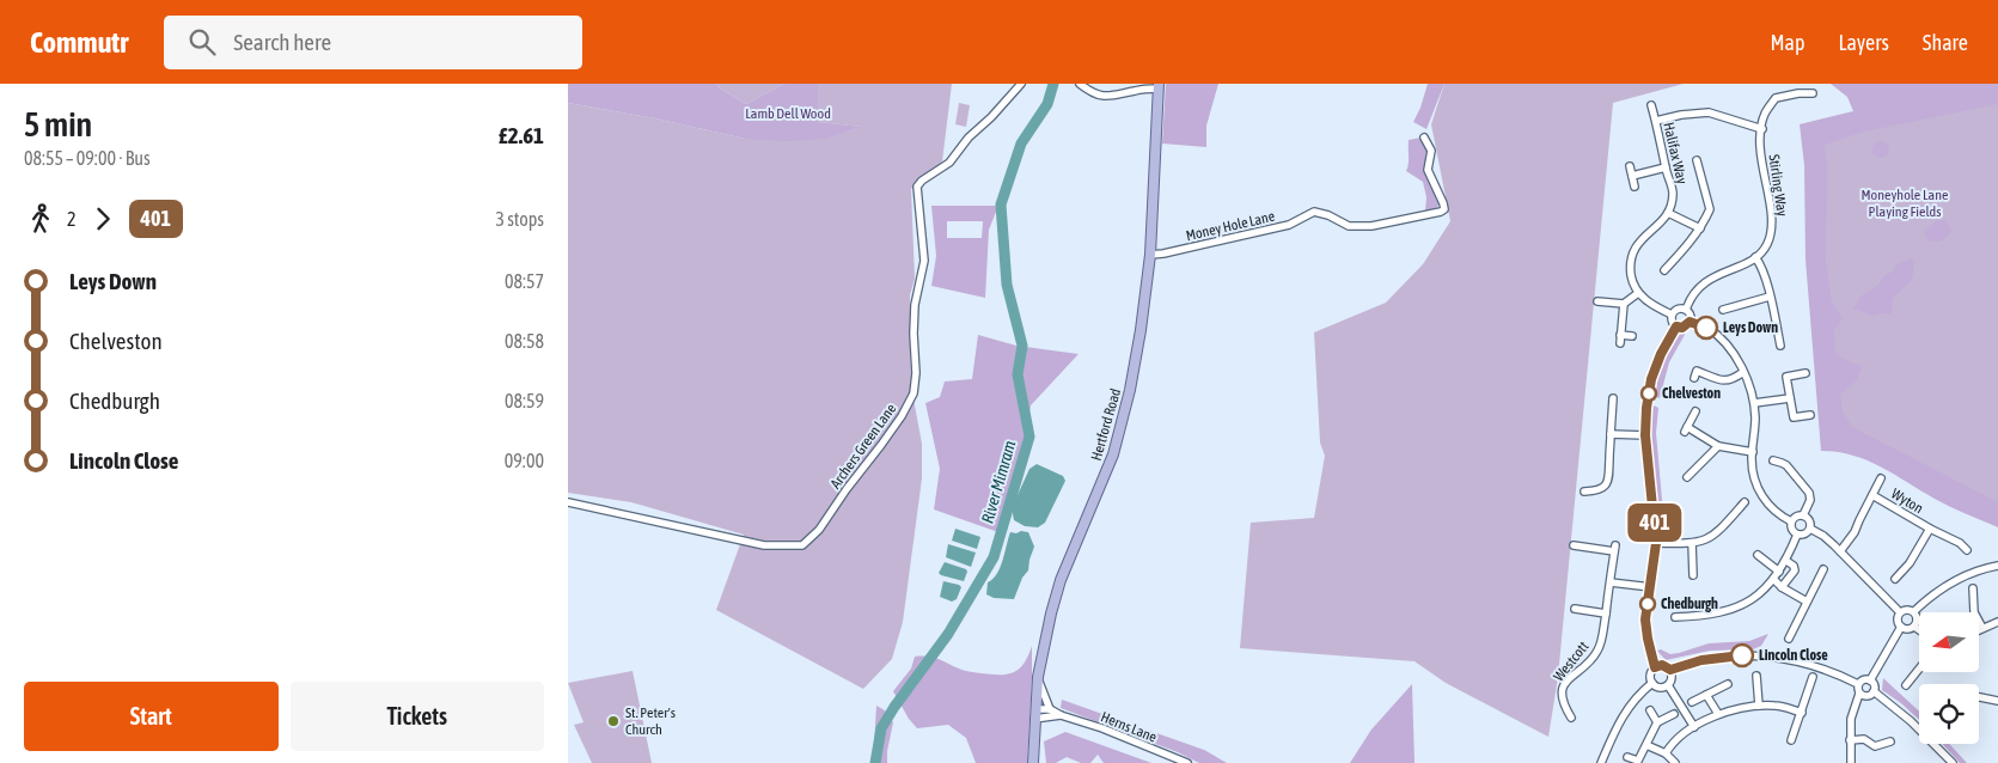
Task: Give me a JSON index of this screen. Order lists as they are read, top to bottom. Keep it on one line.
{"streets":{"main road":["Hertford Road"],"street":["Halifax Way","Stirling Way","Money Hole Lane","Archers Green Lane","Wyton","Westcott","Herns Lane"]},"crossings":[["Money Hole Lane","Hertford Road"],["Hertford Road","Herns Lane"]],"water":["River Mimram"],"parks":["Lamb Dell Wood","Moneyhole Lane Playing Fields"],"places":["Leys Down","Chelveston","Chedburgh","Lincoln Close","St. Peter's Church"],"lines":["bus line 401"],"north":"left","page":{"header":"Commutr","search":"Search here","nav":["Map","Layers","Share"],"heading":["5 min","08:55 – 09:00 · Bus","£2.61"],"on_map":"401","legs":["2","401","3 stops"],"list":[{"name":"Leys Down","value":"08:57"},{"name":"Chelveston","value":"08:58"},{"name":"Chedburgh","value":"08:59"},{"name":"Lincoln Close","value":"09:00"}],"buttons":["Start","Tickets"]}}
